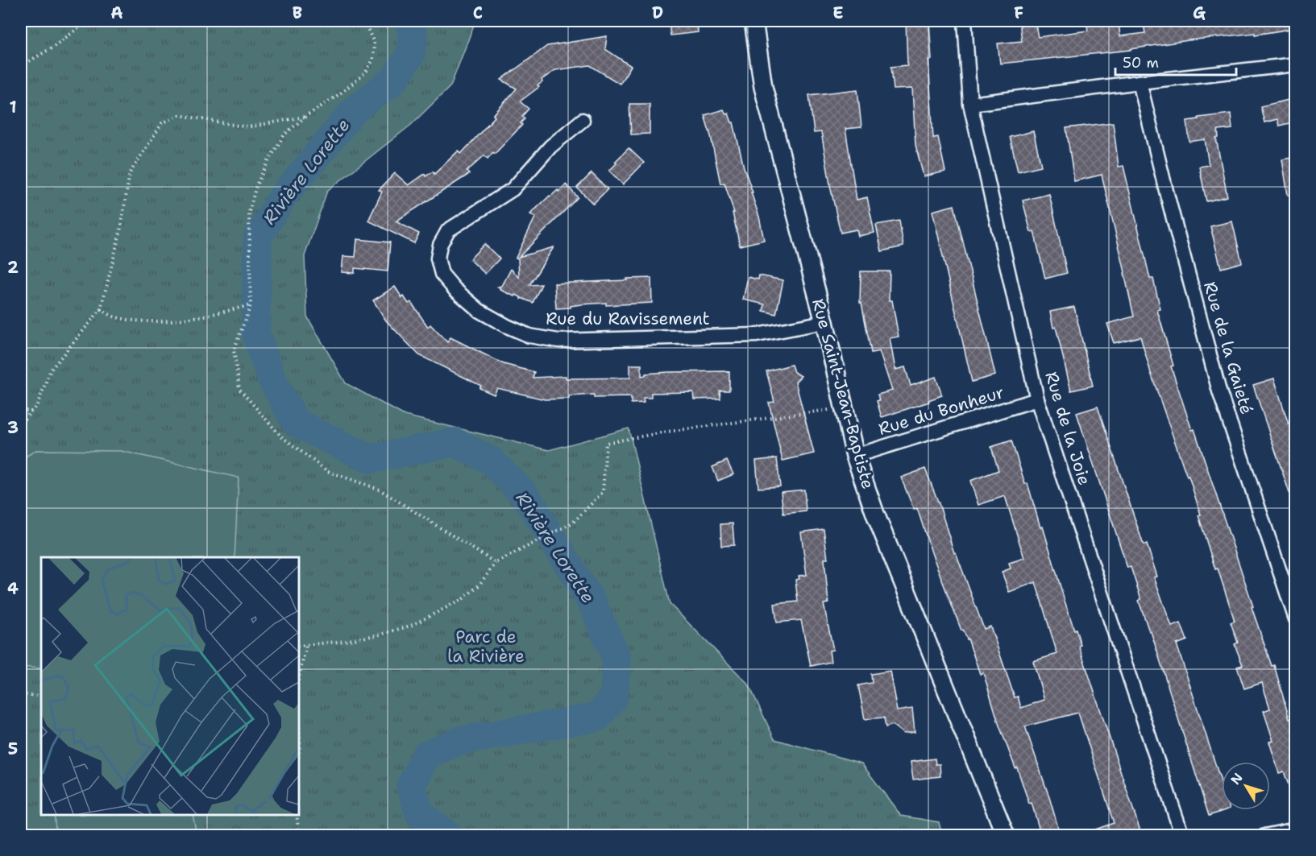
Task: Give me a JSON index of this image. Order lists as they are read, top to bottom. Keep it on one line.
{"streets":{"street":["Rue du Ravissement","Rue de la Gaieté","Rue Saint-Jean-Baptiste","Rue du Bonheur","Rue de la Joie"]},"crossings":[["Rue du Ravissement","Rue Saint-Jean-Baptiste"],["Rue Saint-Jean-Baptiste","Rue du Bonheur"],["Rue du Bonheur","Rue de la Joie"]],"water":["Rivière Lorette"],"parks":["Parc de la Rivière"],"scale_bar":"50 m","north":"top left","grid":{"columns":["A","B","C","D","E","F","G"],"rows":["1","2","3","4","5"]}}
